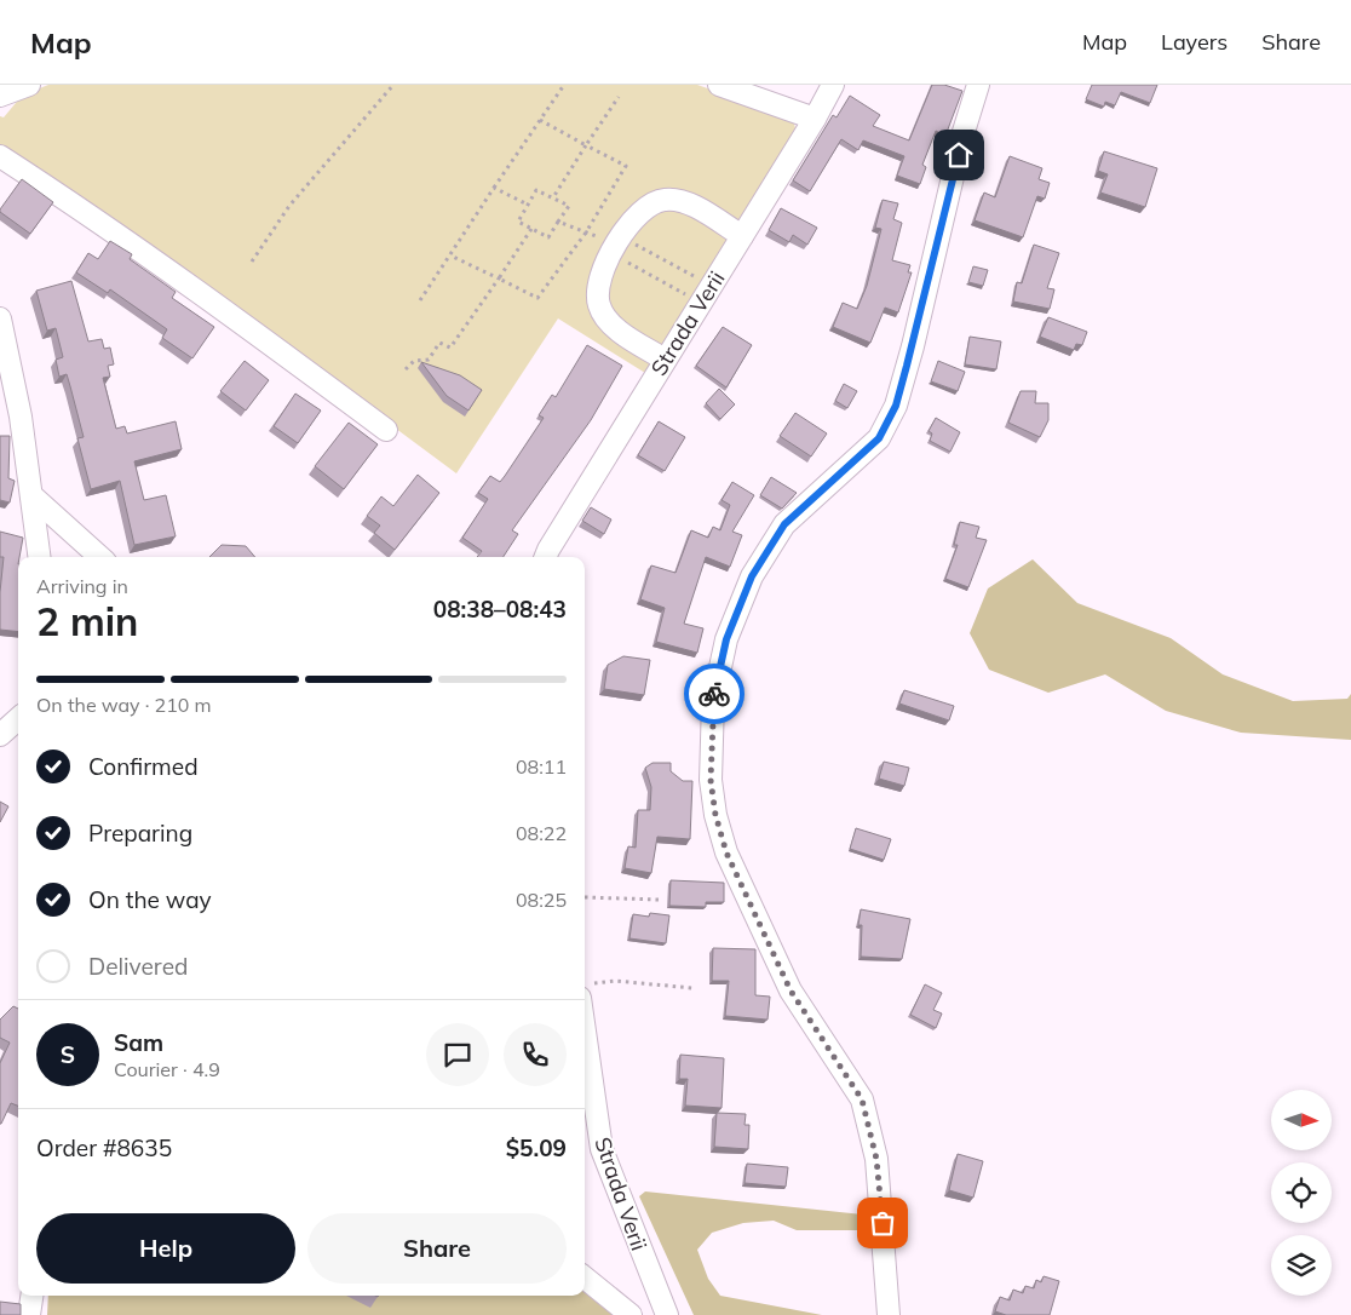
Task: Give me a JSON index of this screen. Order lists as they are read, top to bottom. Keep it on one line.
{"streets":{"street":["Strada Verii"]},"north":"right","page":{"header":"Map","nav":["Map","Layers","Share"],"heading":["2 min","Arriving in","08:38–08:43"],"panel":["Sam","Courier · 4.9","Order #8635","$5.09"],"bar":"On the way · 210 m","list":[["Confirmed","08:11"],["Preparing","08:22"],["On the way","08:25"],"Delivered"],"round":"S","buttons":["Help","Share"]}}
